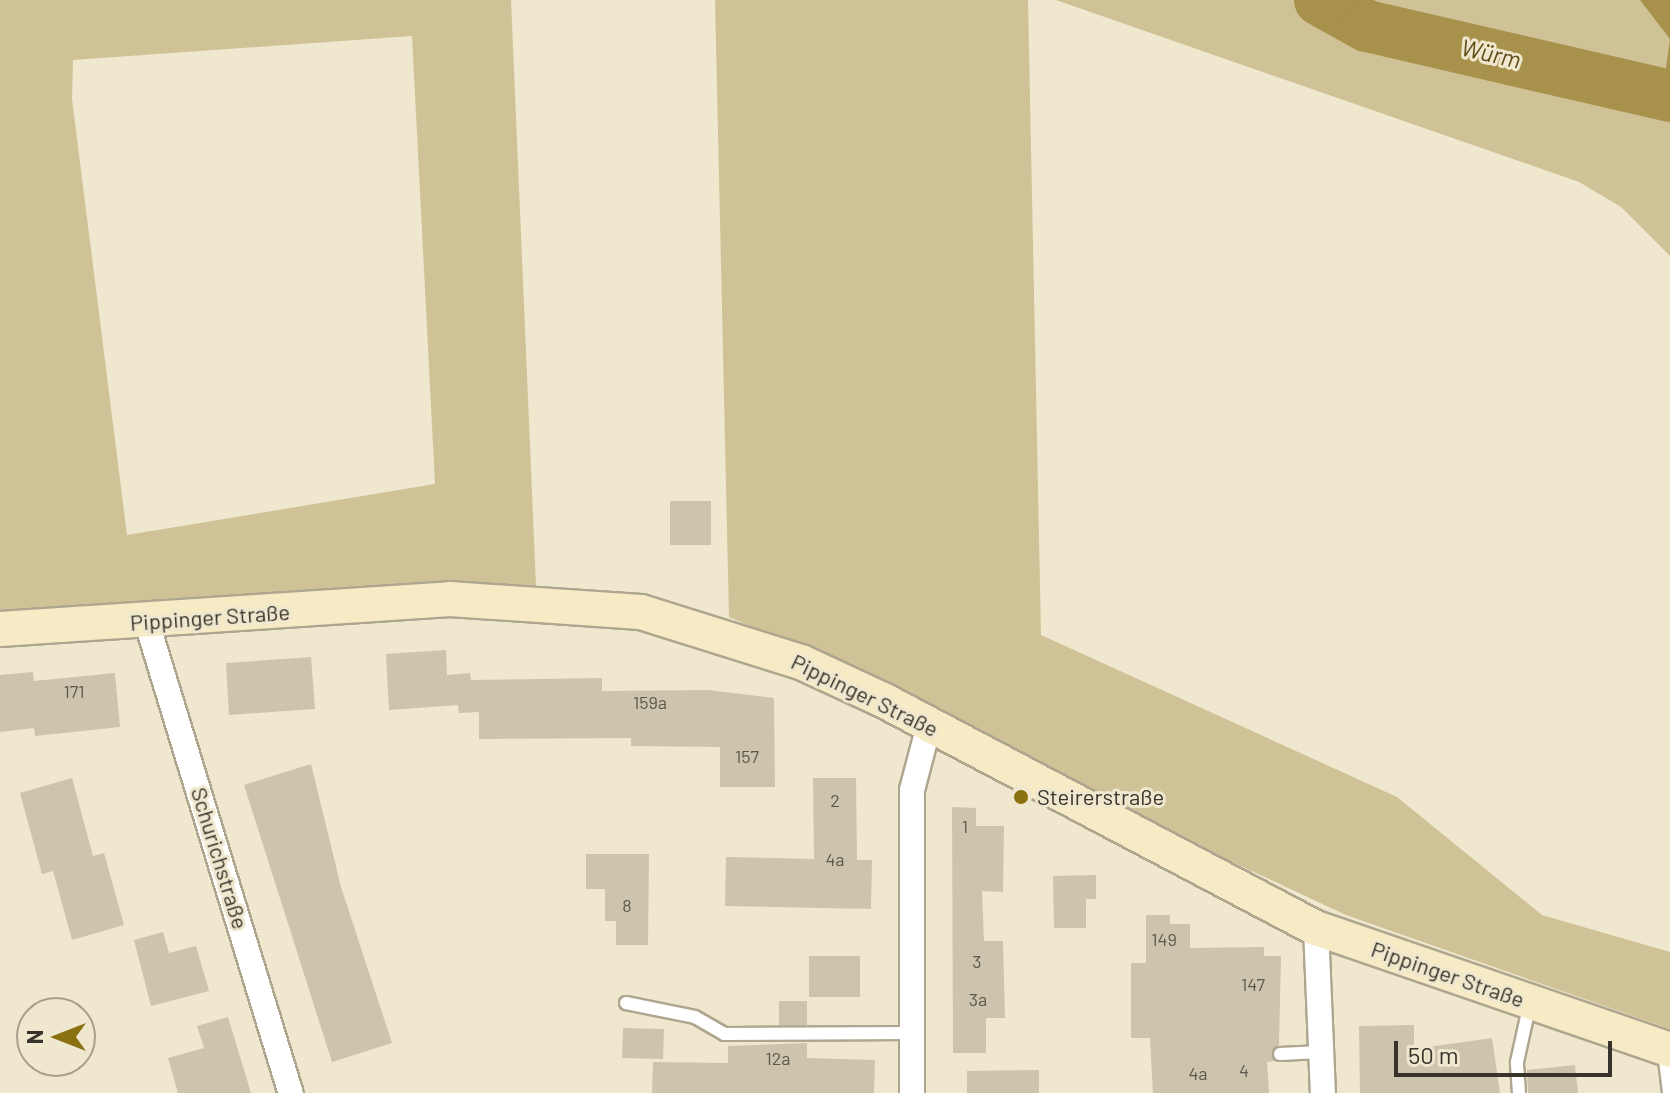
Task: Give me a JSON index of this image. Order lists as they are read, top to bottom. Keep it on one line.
{"streets":{"main road":["Pippinger Straße"],"street":["Schurichstraße"]},"crossings":[["Pippinger Straße","Schurichstraße"]],"water":["Würm"],"places":["Steirerstraße"],"house_numbers":["171","159a","157","2","1","4a","8","149","3","147","3a","12a","4","4a"],"scale_bar":"50 m","north":"left"}
